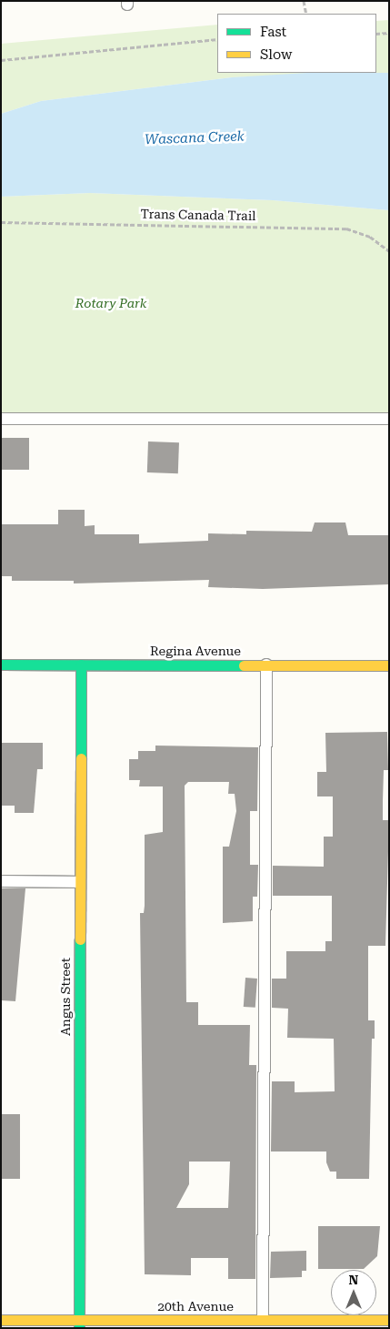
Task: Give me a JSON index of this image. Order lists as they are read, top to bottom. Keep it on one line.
{"streets":{"street":["Regina Avenue","Angus Street","20th Avenue"],"path":["Trans Canada Trail"]},"crossings":[["Regina Avenue","Angus Street"],["Angus Street","20th Avenue"]],"water":["Wascana Creek"],"parks":["Rotary Park"],"legend":["Fast","Slow"],"north":"top"}
